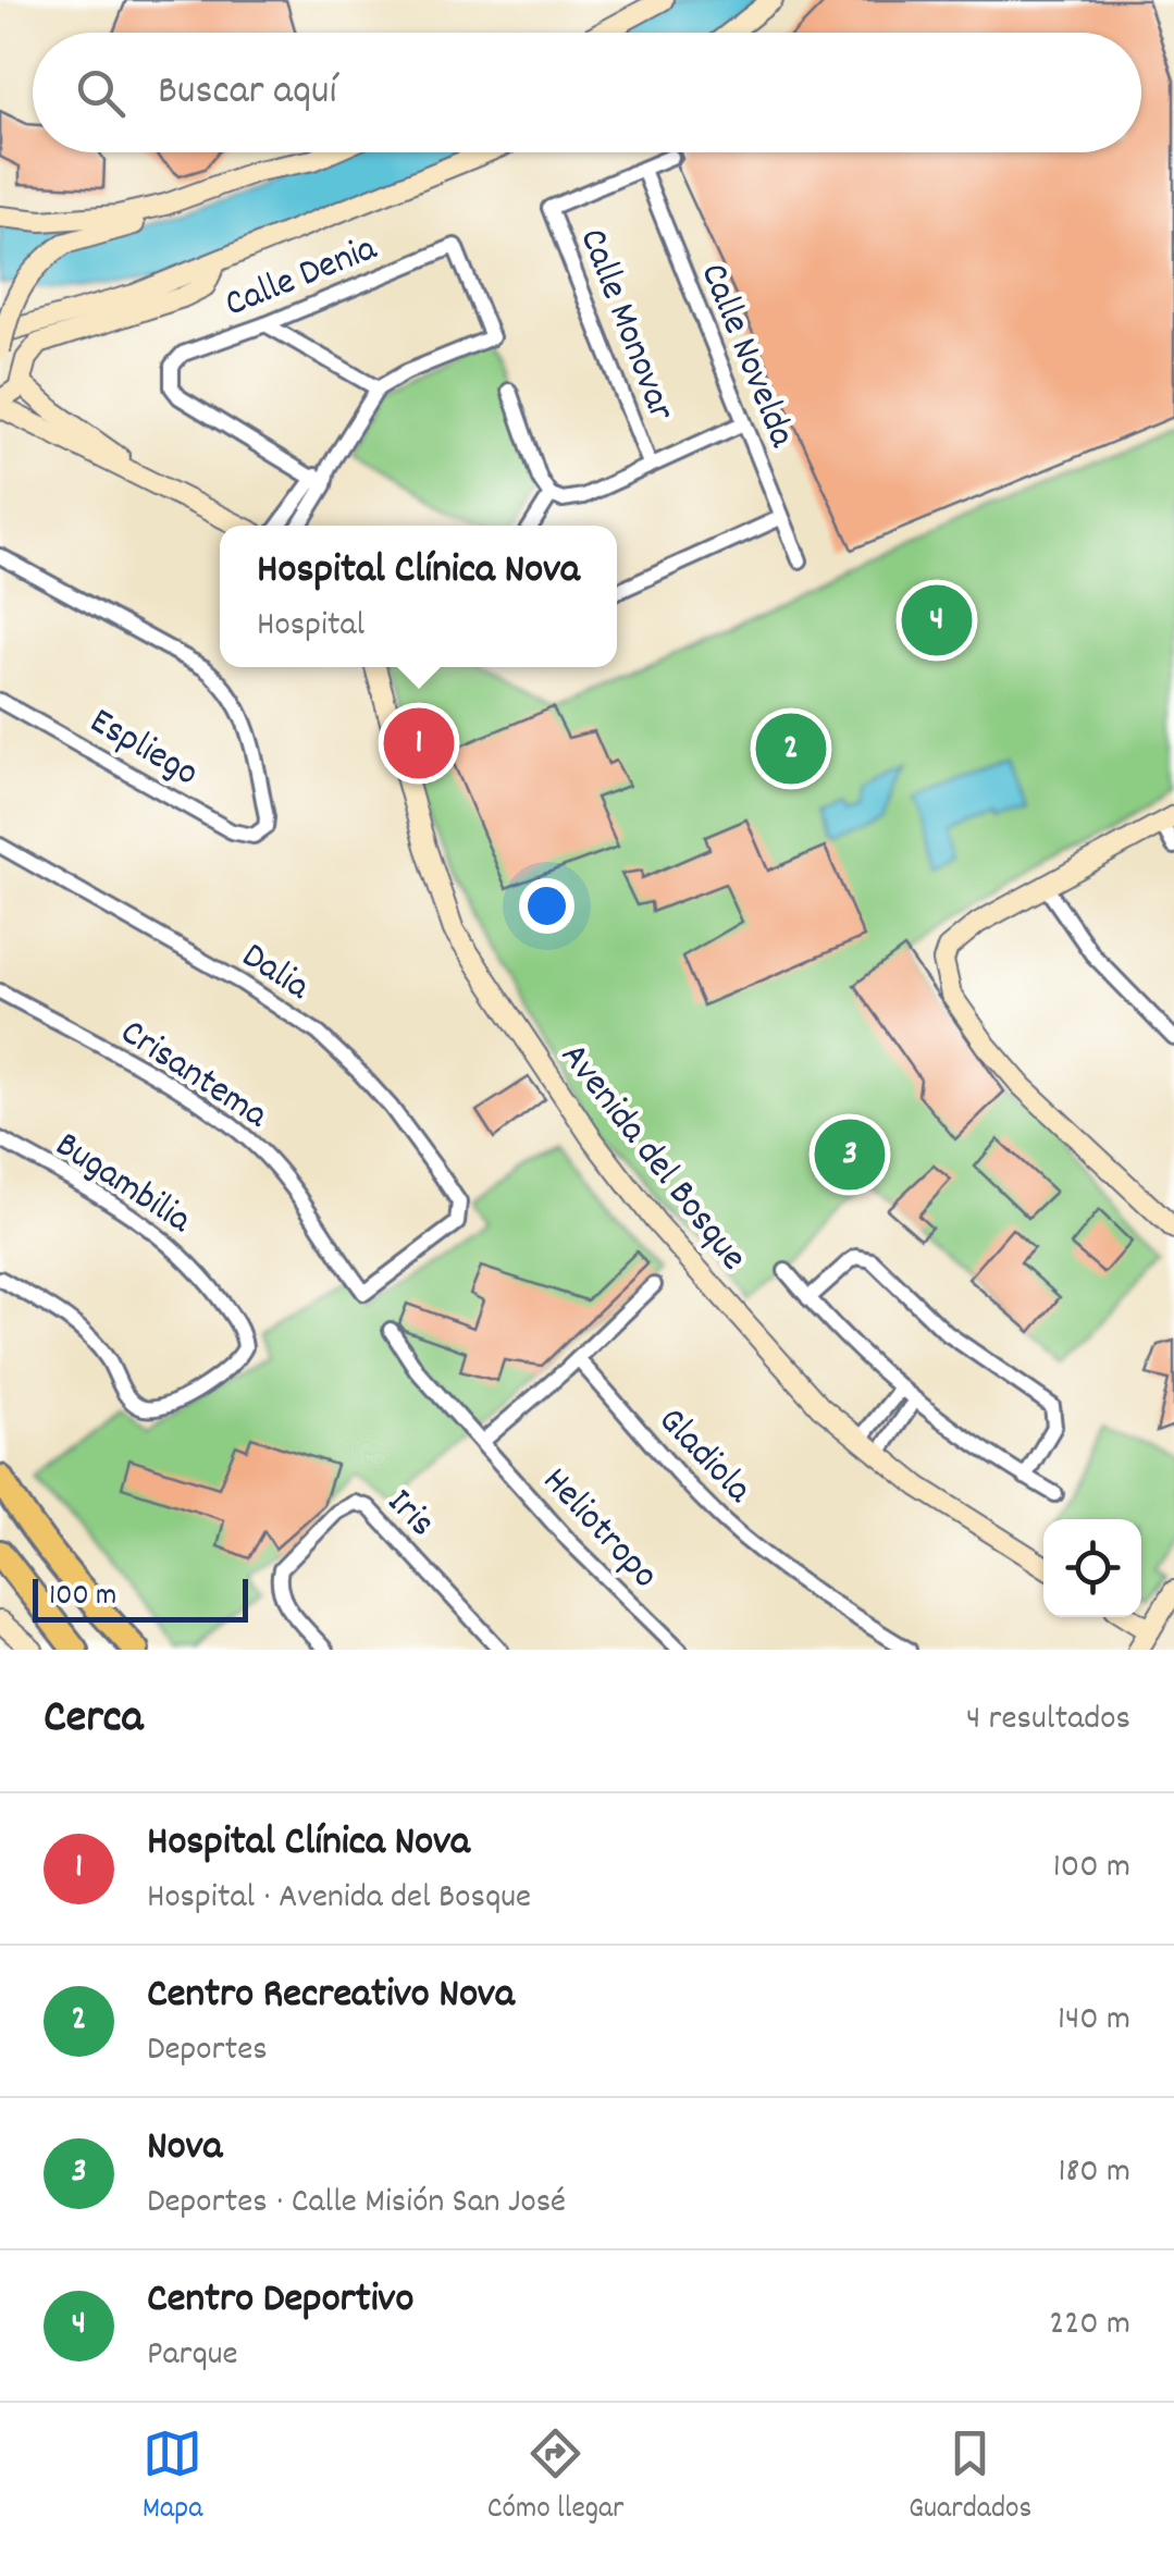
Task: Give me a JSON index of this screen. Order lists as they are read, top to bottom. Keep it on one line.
{"streets":{"street":["Calle Denia","Calle Monovar","Calle Novelda","Espliego","Dalia","Crisantema","Avenida del Bosque","Bugambilia","Gladiola","Iris","Heliotropo"]},"crossings":[["Calle Monovar","Calle Novelda"],["Dalia","Crisantema"]],"scale_bar":"100 m","page":{"search":"Buscar aquí","popup":["Hospital Clínica Nova","Hospital"],"pins":["4","1","2","3"],"scale":"100 m","heading":["Cerca","4 resultados"],"list":[{"mark":"1","name":"Hospital Clínica Nova","note":"Hospital · Avenida del Bosque","value":"100 m"},{"mark":"2","name":"Centro Recreativo Nova","note":"Deportes","value":"140 m"},{"mark":"3","name":"Nova","note":"Deportes · Calle Misión San José","value":"180 m"},{"mark":"4","name":"Centro Deportivo","note":"Parque","value":"220 m"}],"nav":["Mapa","Cómo llegar","Guardados"]}}
